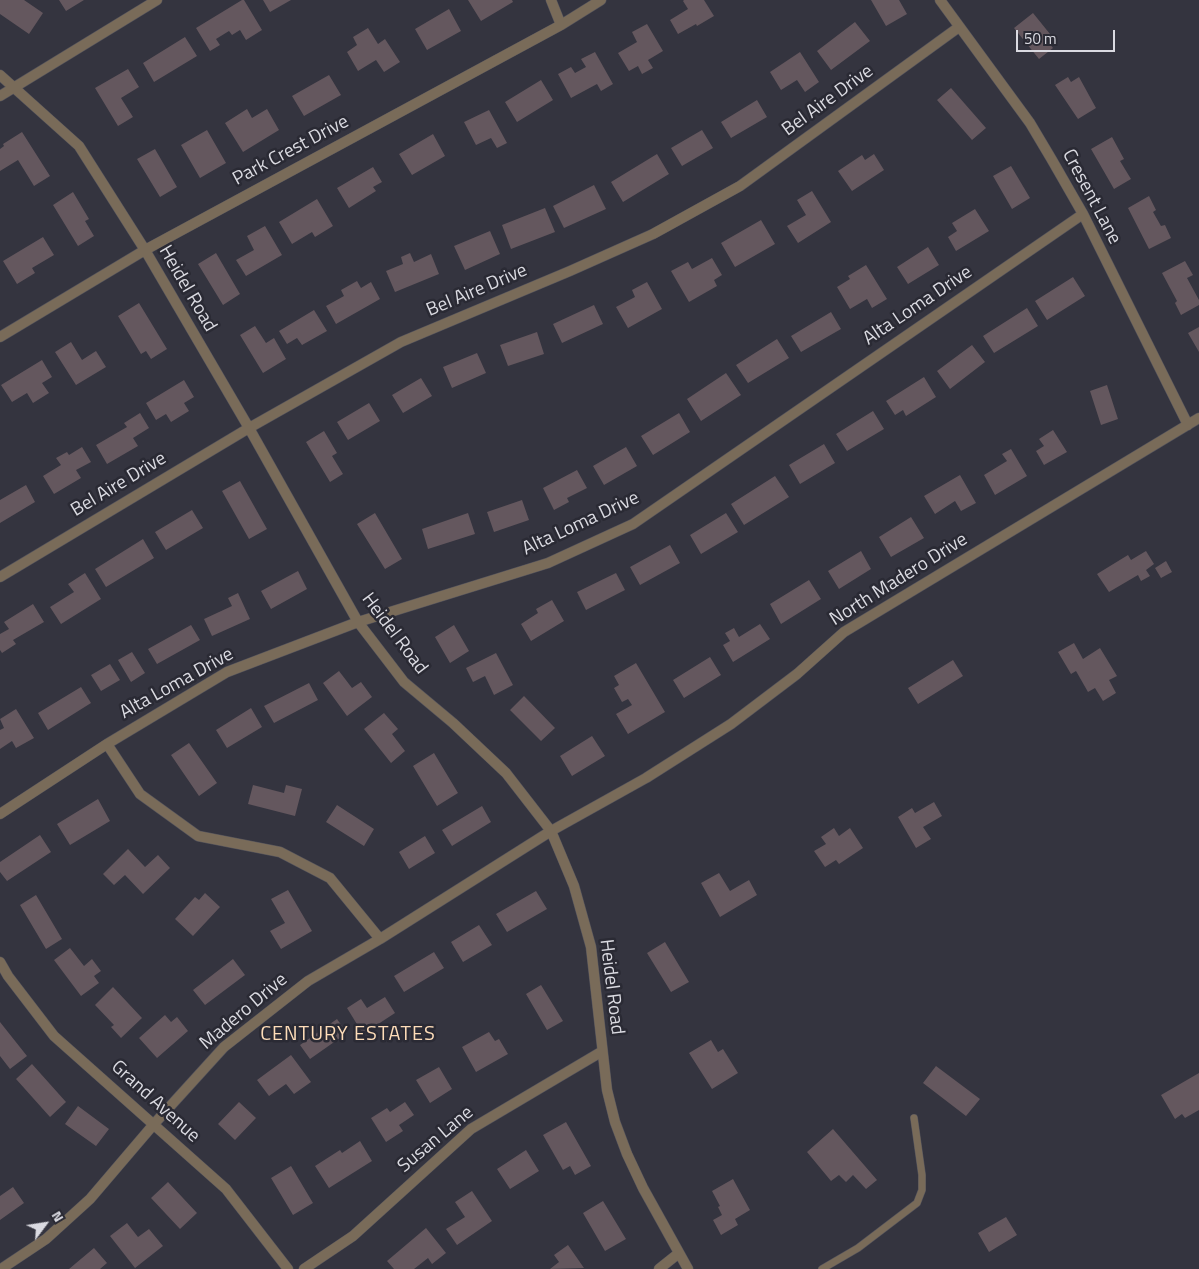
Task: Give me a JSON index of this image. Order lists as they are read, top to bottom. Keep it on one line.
{"streets":{"street":["Bel Aire Drive","Park Crest Drive","Cresent Lane","Heidel Road","Alta Loma Drive","North Madero Drive","Madero Drive","Grand Avenue","Susan Lane"]},"crossings":[["Bel Aire Drive","Cresent Lane"],["Bel Aire Drive","Heidel Road"],["Park Crest Drive","Heidel Road"],["Cresent Lane","Alta Loma Drive"],["Cresent Lane","North Madero Drive"],["Heidel Road","Alta Loma Drive"],["Heidel Road","North Madero Drive"],["Heidel Road","Madero Drive"],["Heidel Road","Susan Lane"],["North Madero Drive","Madero Drive"],["Madero Drive","Grand Avenue"]],"districts":["CENTURY ESTATES"],"scale_bar":"50 m","north":"top right"}
